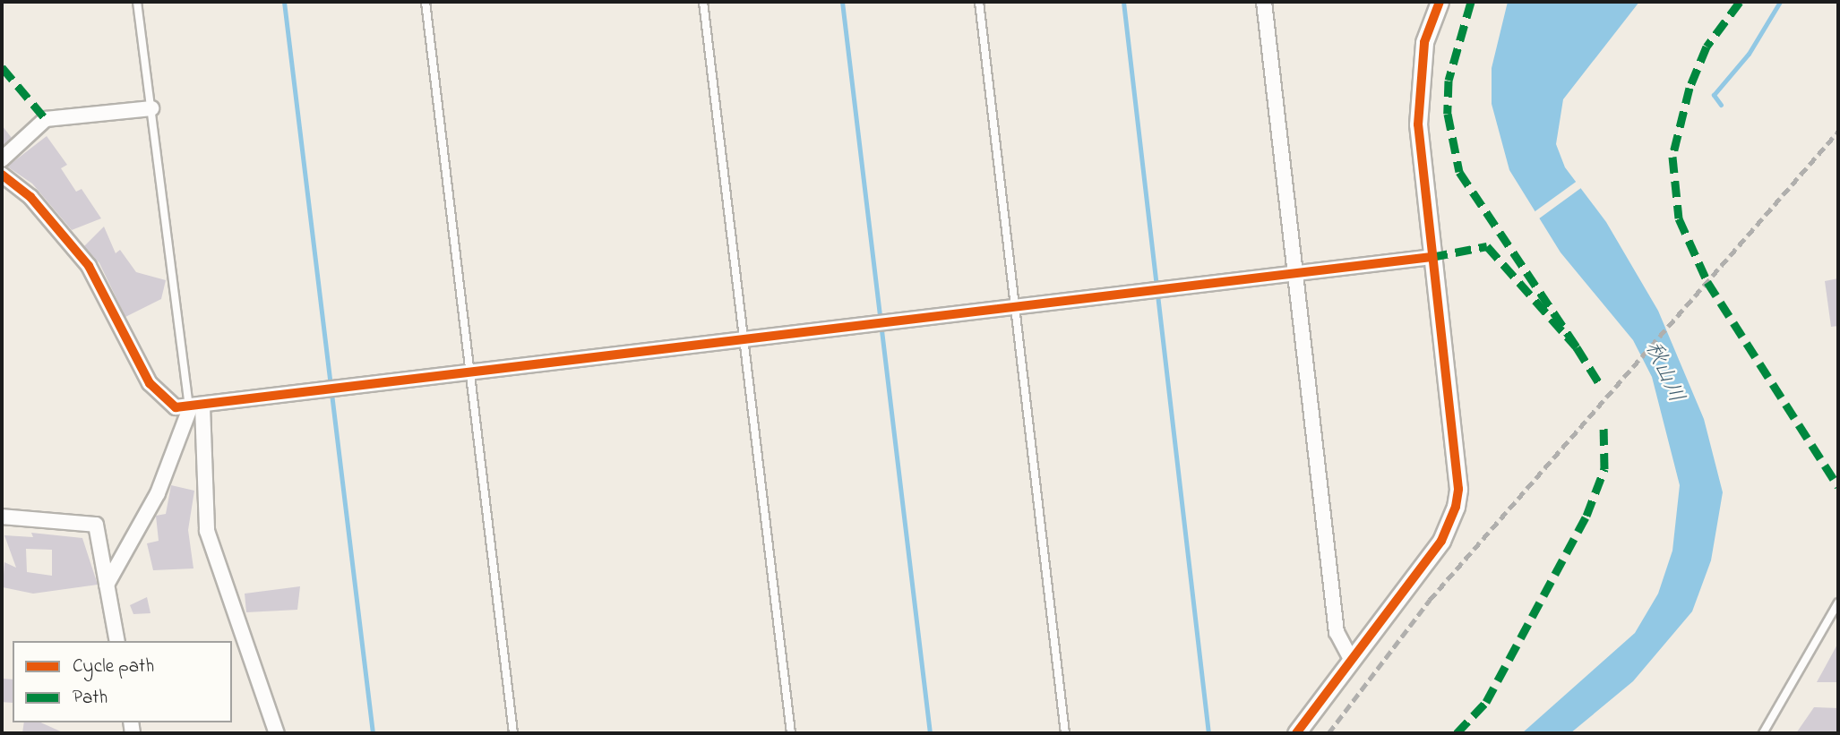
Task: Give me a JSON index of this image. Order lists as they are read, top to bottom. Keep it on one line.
{"water":["秋山川"],"legend":["Cycle path","Path"]}
